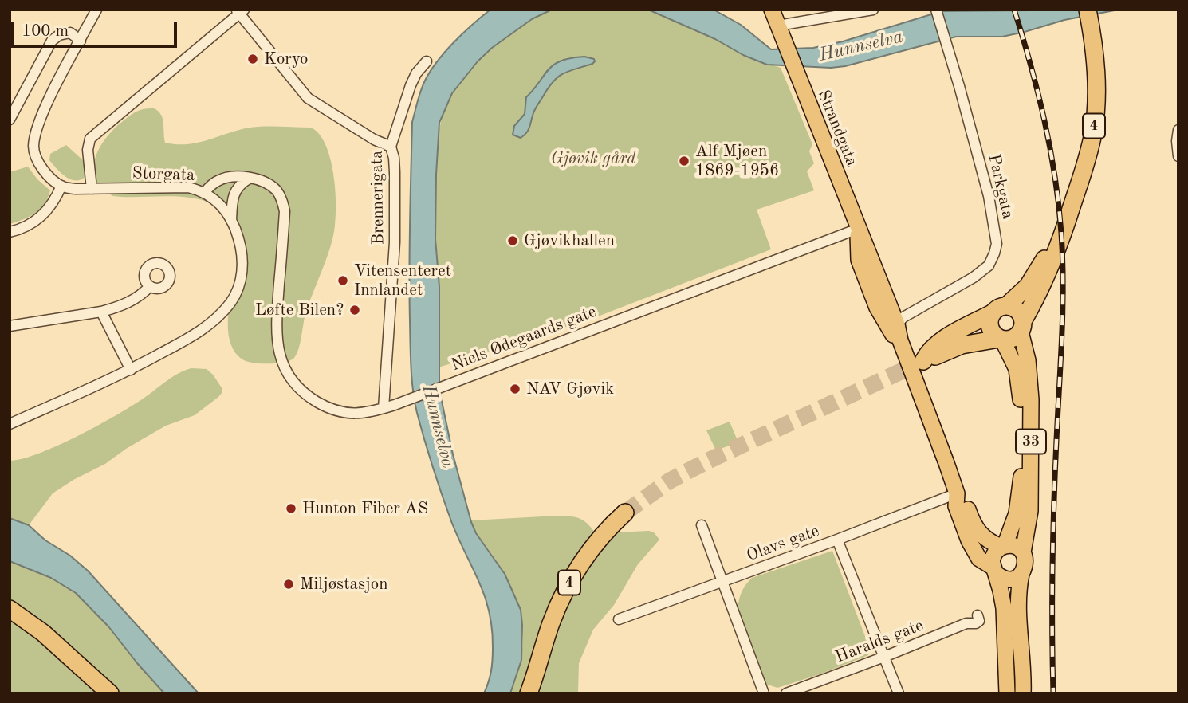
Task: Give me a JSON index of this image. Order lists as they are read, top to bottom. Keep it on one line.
{"streets":{"highway":["4"],"main road":["Strandgata","33"],"street":["Storgata","Parkgata","Brennerigata","Niels Ødegaards gate","Olavs gate","Haralds gate"]},"crossings":[["4","33"],["Strandgata","Parkgata"],["Strandgata","Niels Ødegaards gate"],["Strandgata","33"],["Strandgata","Olavs gate"],["Storgata","Niels Ødegaards gate"],["Brennerigata","Niels Ødegaards gate"]],"water":["Hunnselva"],"parks":["Gjøvik gård"],"places":["Koryo","Alf Mjøen 1869-1956","Gjøvikhallen","Vitensenteret Innlandet","Løfte Bilen?","NAV Gjøvik","Hunton Fiber AS","Miljøstasjon"],"scale_bar":"100 m"}
